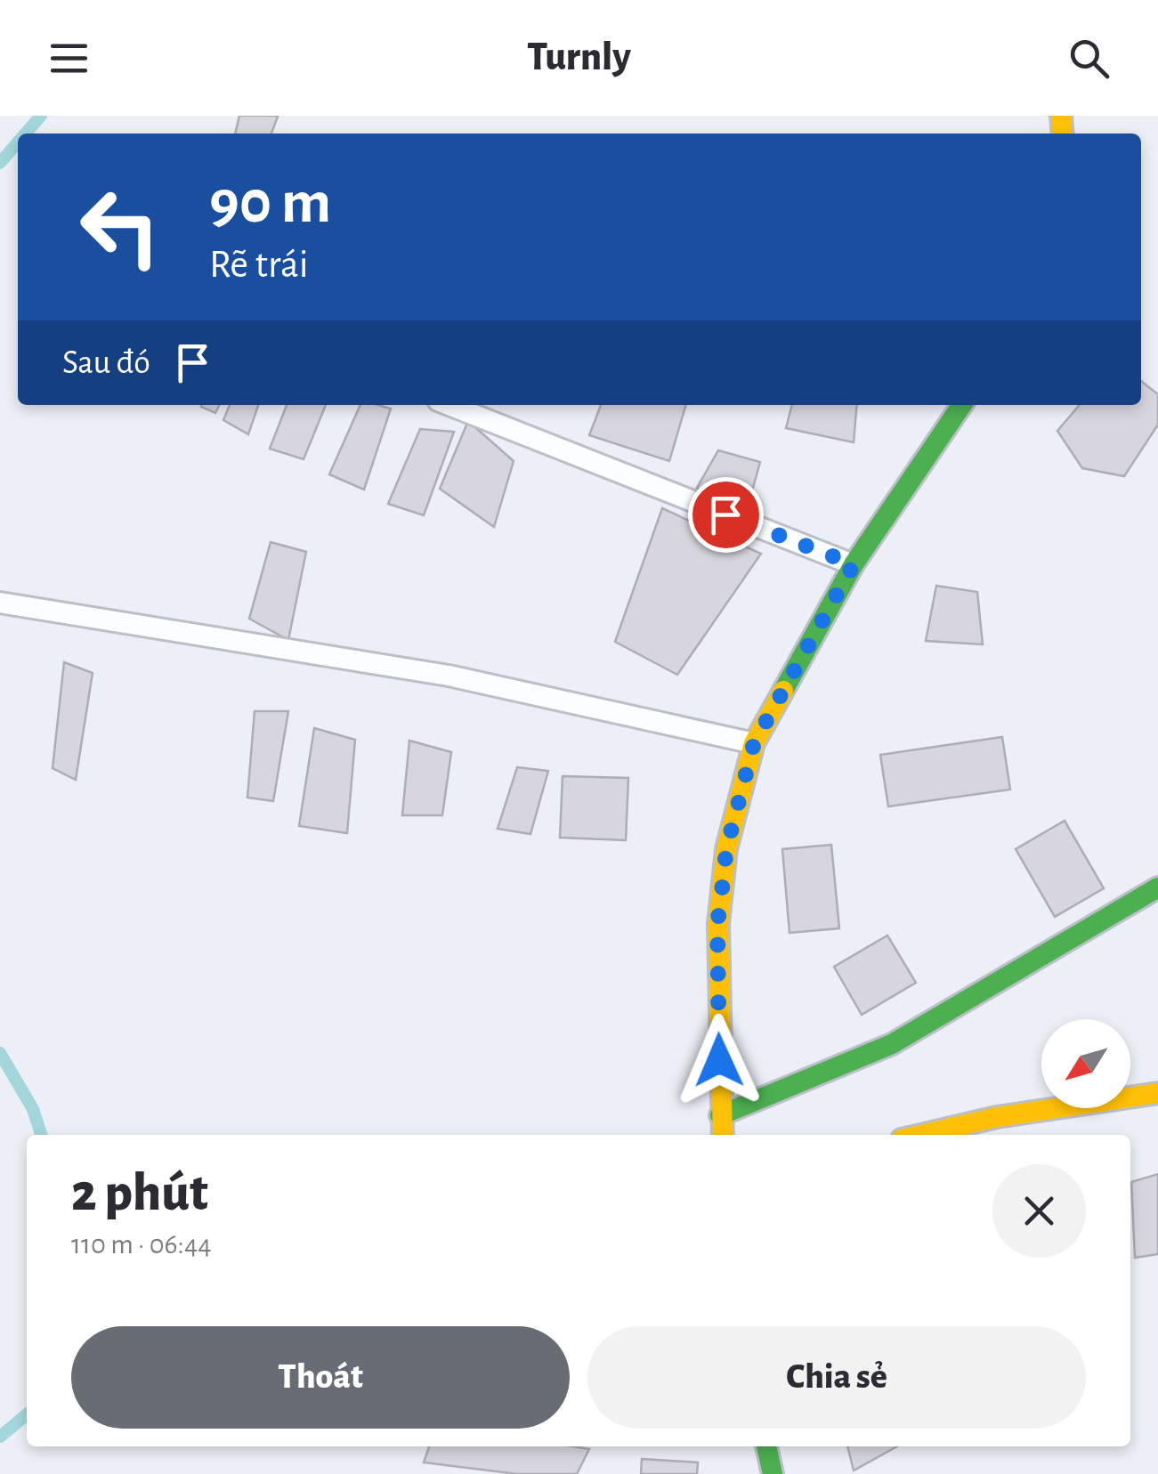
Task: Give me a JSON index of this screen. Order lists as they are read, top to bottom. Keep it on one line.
{"north":"bottom left","page":{"header":"Turnly","turn":["90 m","Rẽ trái"],"then":"Sau đó","heading":["2 phút","110 m · 06:44"],"buttons":["Thoát","Chia sẻ"]}}
